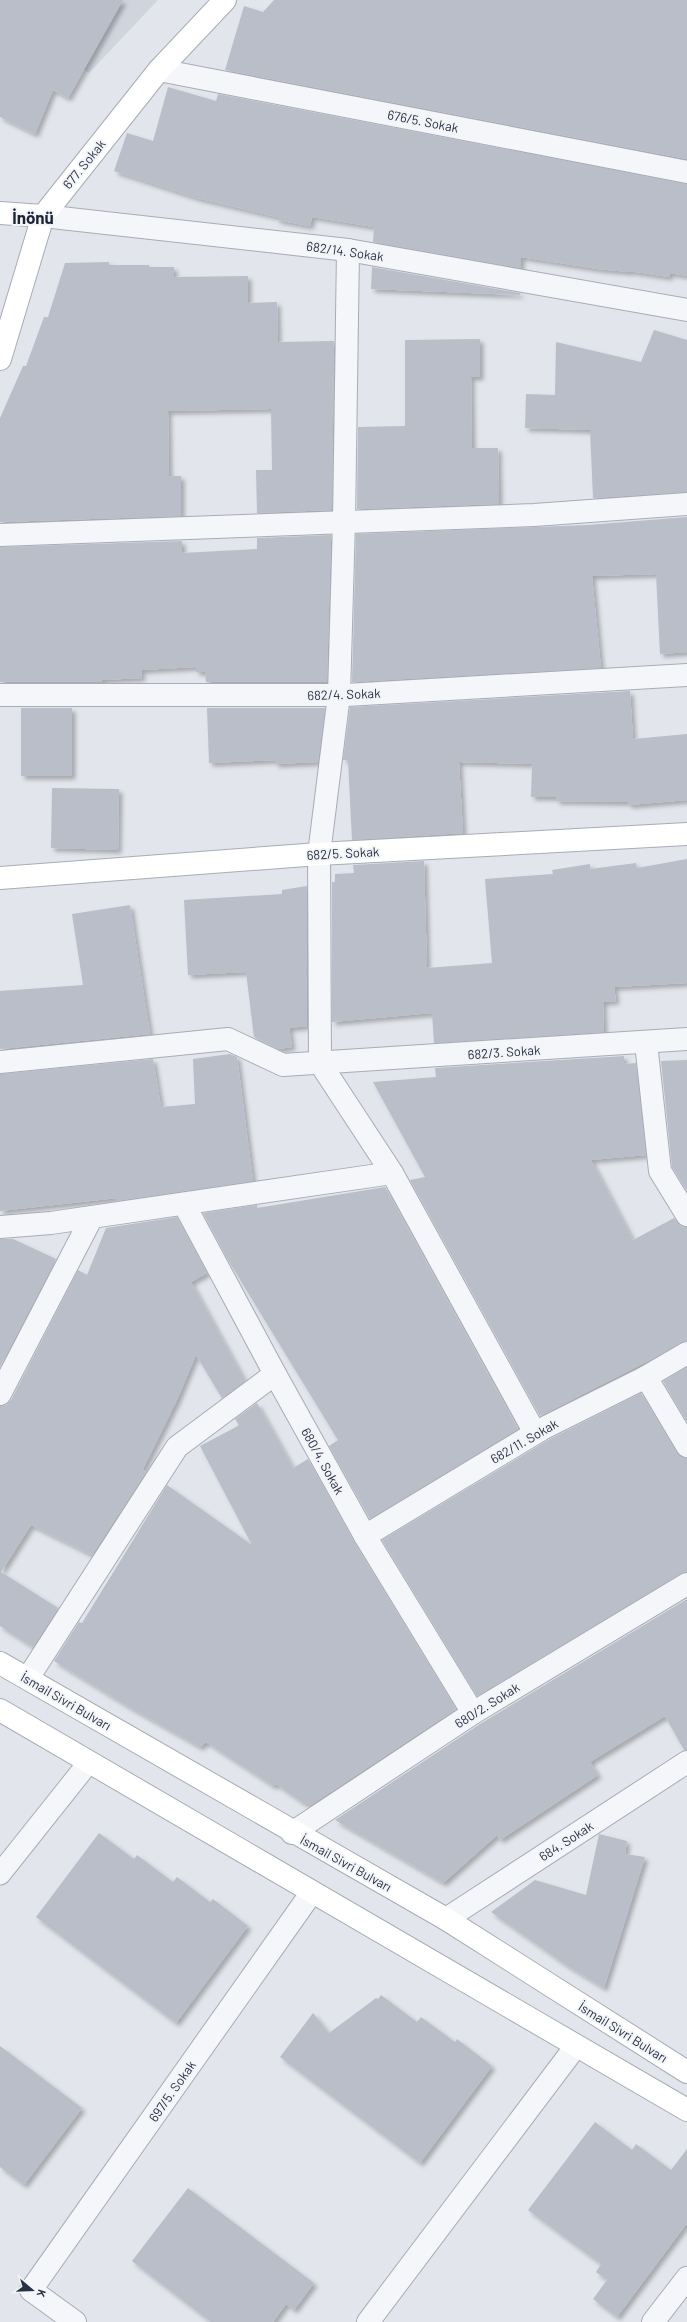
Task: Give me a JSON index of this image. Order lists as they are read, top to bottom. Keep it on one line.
{"streets":{"main road":["677. Sokak","682/14. Sokak","682/5. Sokak","İsmail Sivri Bulvarı"],"street":["676/5. Sokak","682/4. Sokak","682/3. Sokak","682/11. Sokak","680/4. Sokak","680/2. Sokak","684. Sokak","697/5. Sokak"]},"crossings":[["676/5. Sokak","677. Sokak"],["677. Sokak","682/14. Sokak"],["682/11. Sokak","680/4. Sokak"],["680/4. Sokak","680/2. Sokak"],["İsmail Sivri Bulvarı","680/2. Sokak"],["İsmail Sivri Bulvarı","684. Sokak"]],"districts":["İnönü"],"north":"right"}
